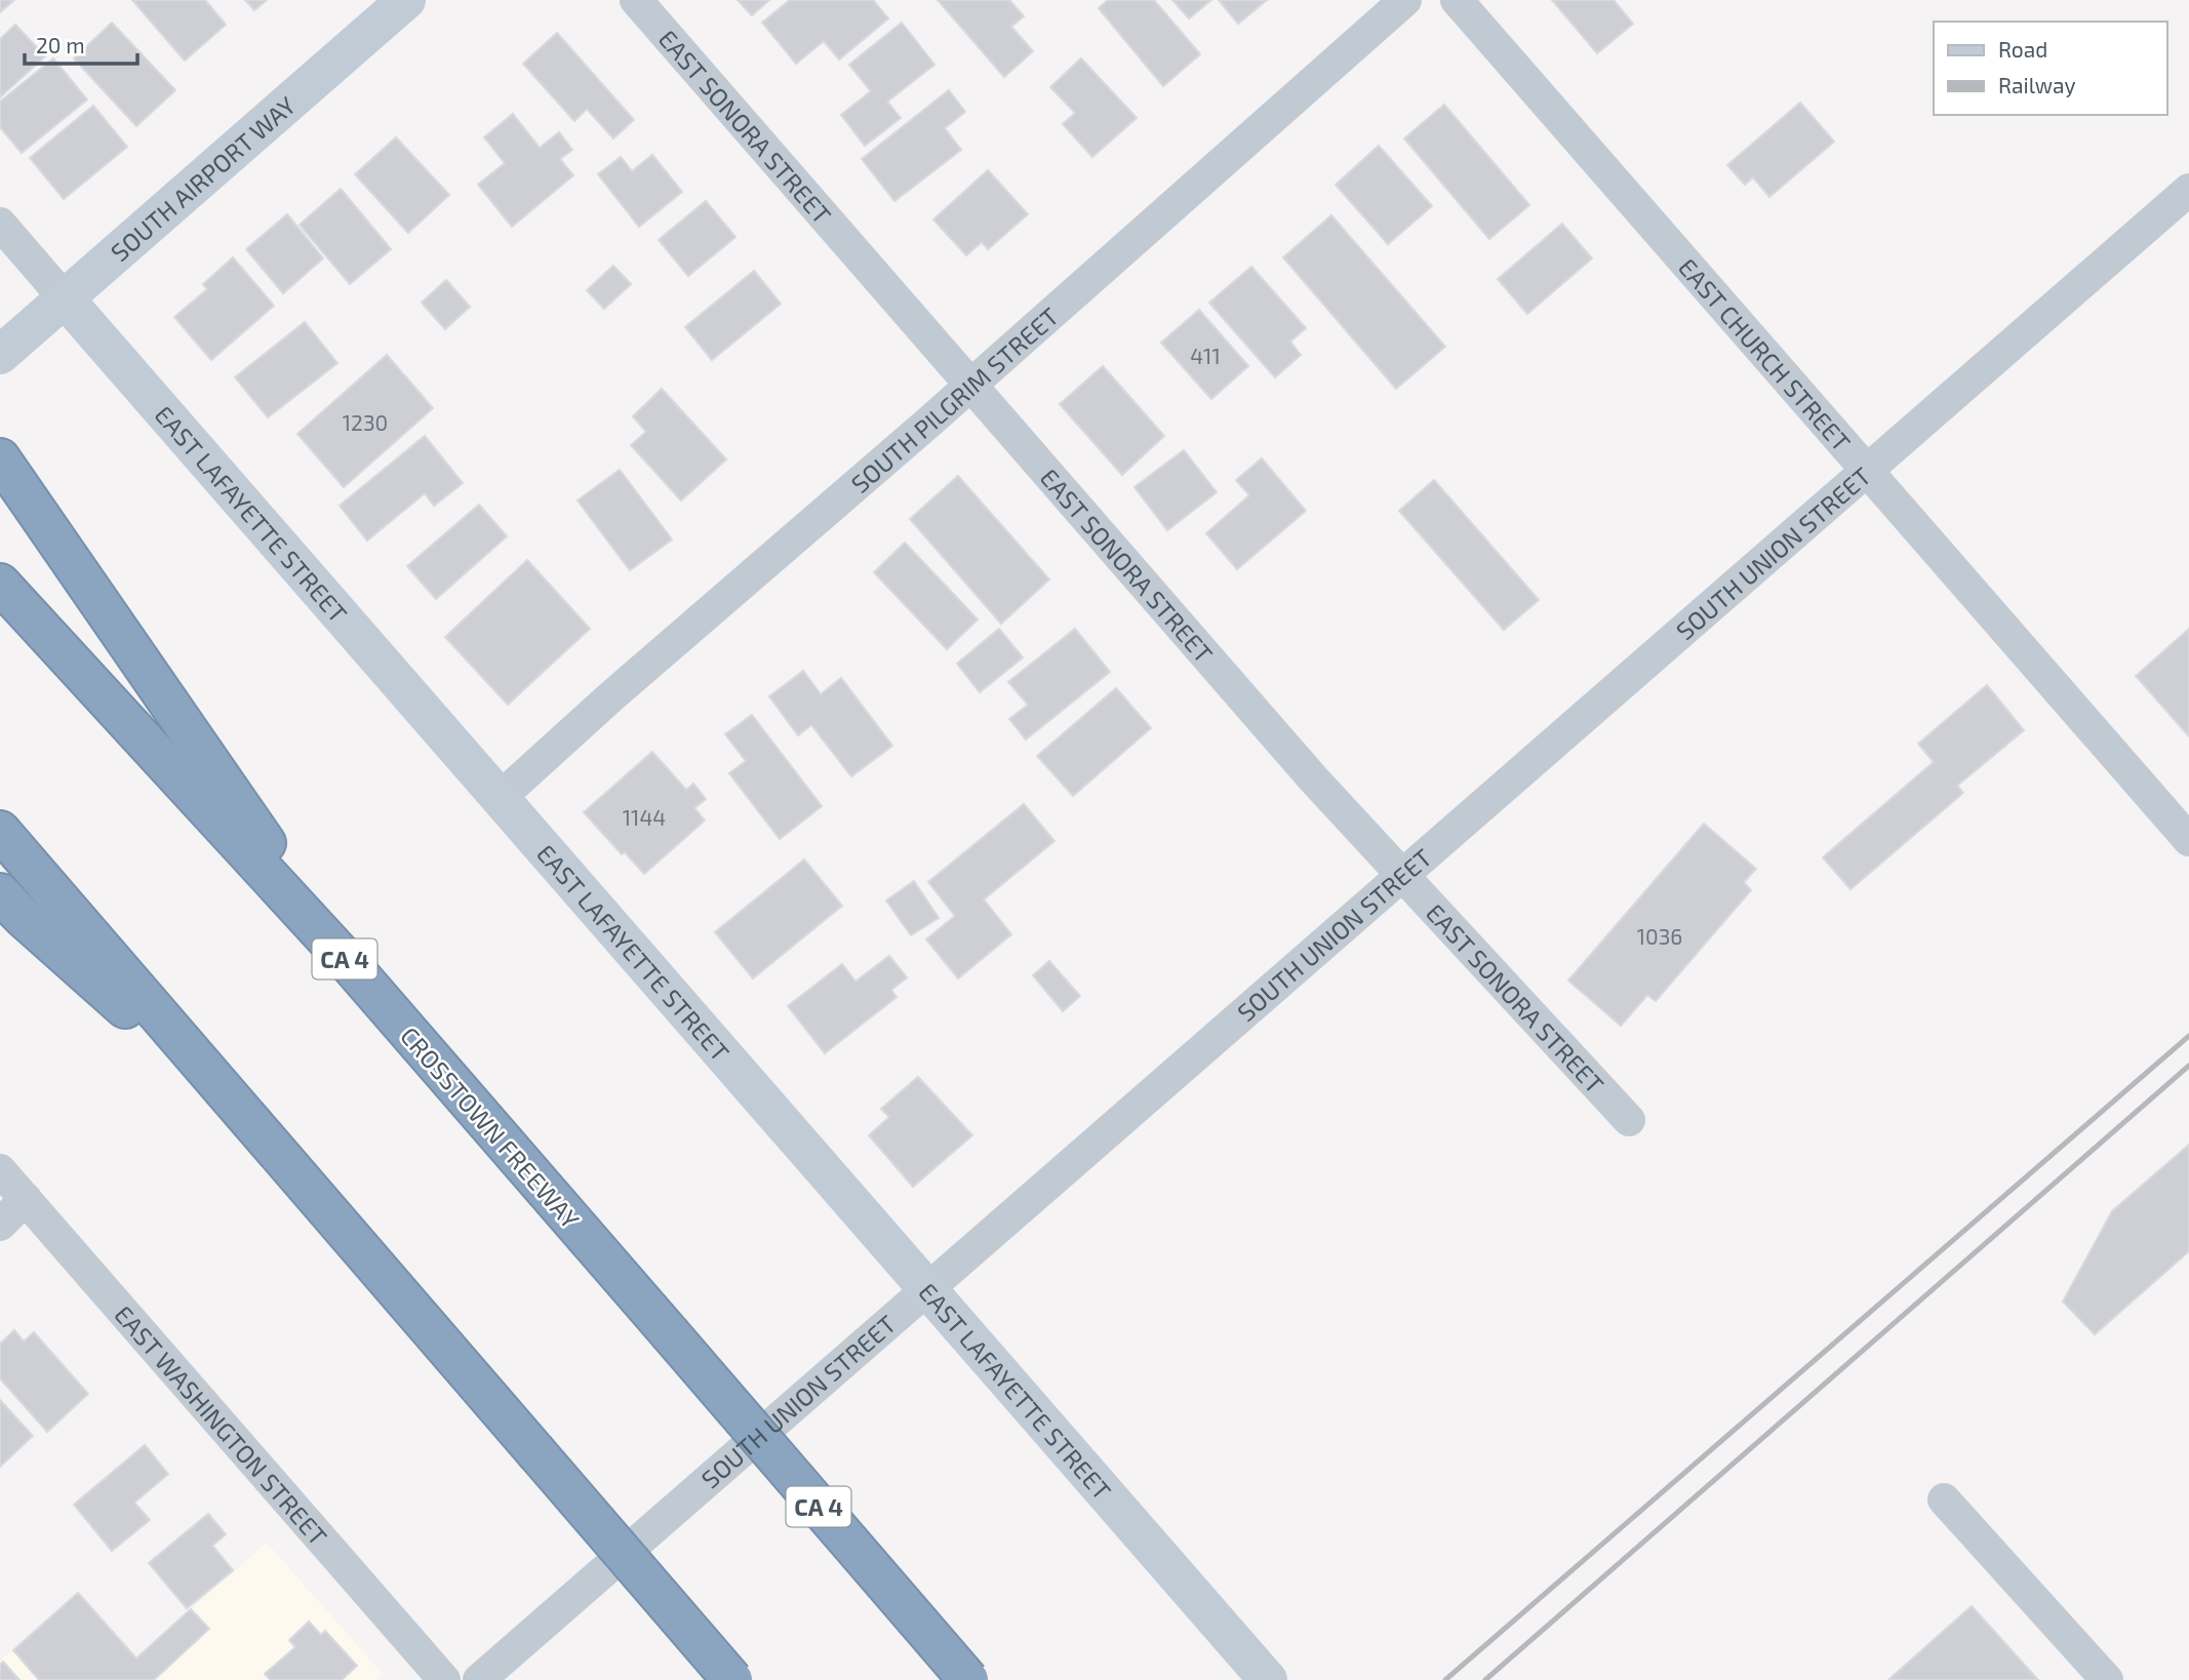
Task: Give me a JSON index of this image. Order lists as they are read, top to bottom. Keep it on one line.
{"streets":{"highway":["CA 4","CROSSTOWN FREEWAY"],"street":["EAST SONORA STREET","SOUTH AIRPORT WAY","EAST CHURCH STREET","SOUTH PILGRIM STREET","EAST LAFAYETTE STREET","SOUTH UNION STREET","EAST WASHINGTON STREET"]},"crossings":[["EAST SONORA STREET","SOUTH PILGRIM STREET"],["EAST SONORA STREET","SOUTH UNION STREET"],["SOUTH AIRPORT WAY","EAST LAFAYETTE STREET"],["EAST CHURCH STREET","SOUTH UNION STREET"],["SOUTH PILGRIM STREET","EAST LAFAYETTE STREET"],["EAST LAFAYETTE STREET","SOUTH UNION STREET"]],"house_numbers":["411","1230","1144","1036"],"legend":["Road","Railway"],"scale_bar":"20 m"}
